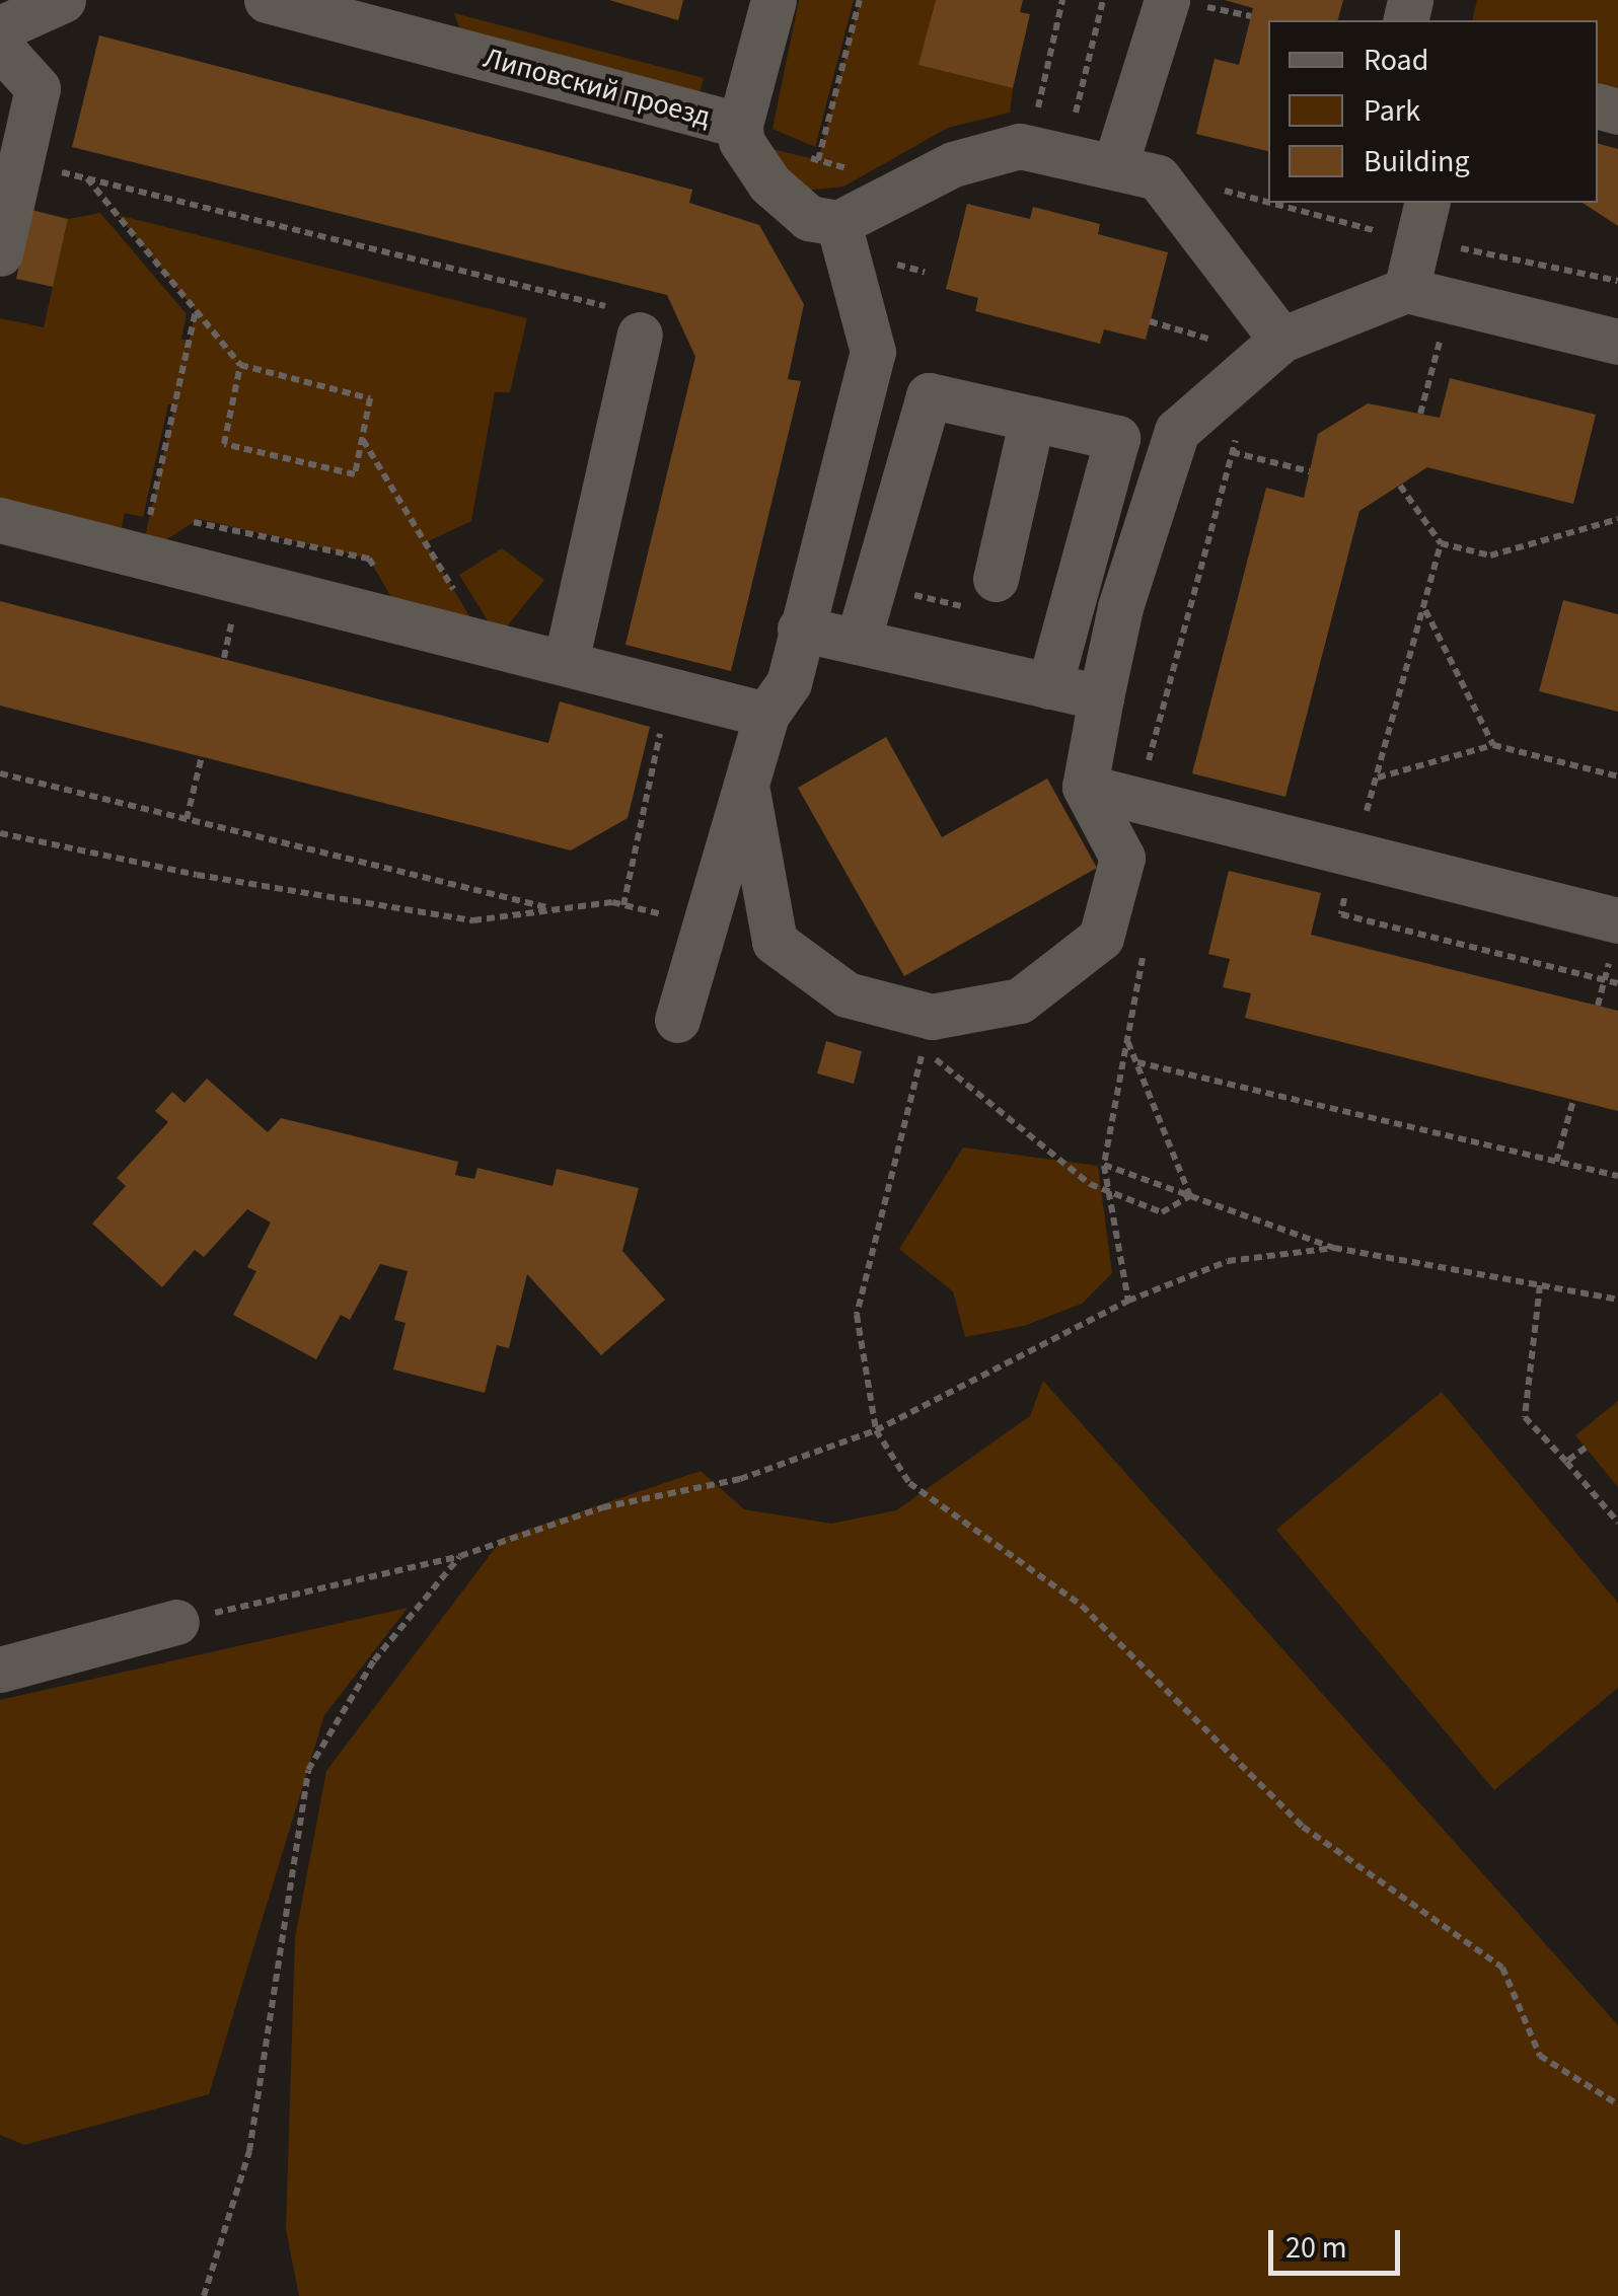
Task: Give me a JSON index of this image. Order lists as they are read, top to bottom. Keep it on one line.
{"streets":{"street":["Липовский проезд"]},"legend":["Road","Park","Building"],"scale_bar":"20 m"}
